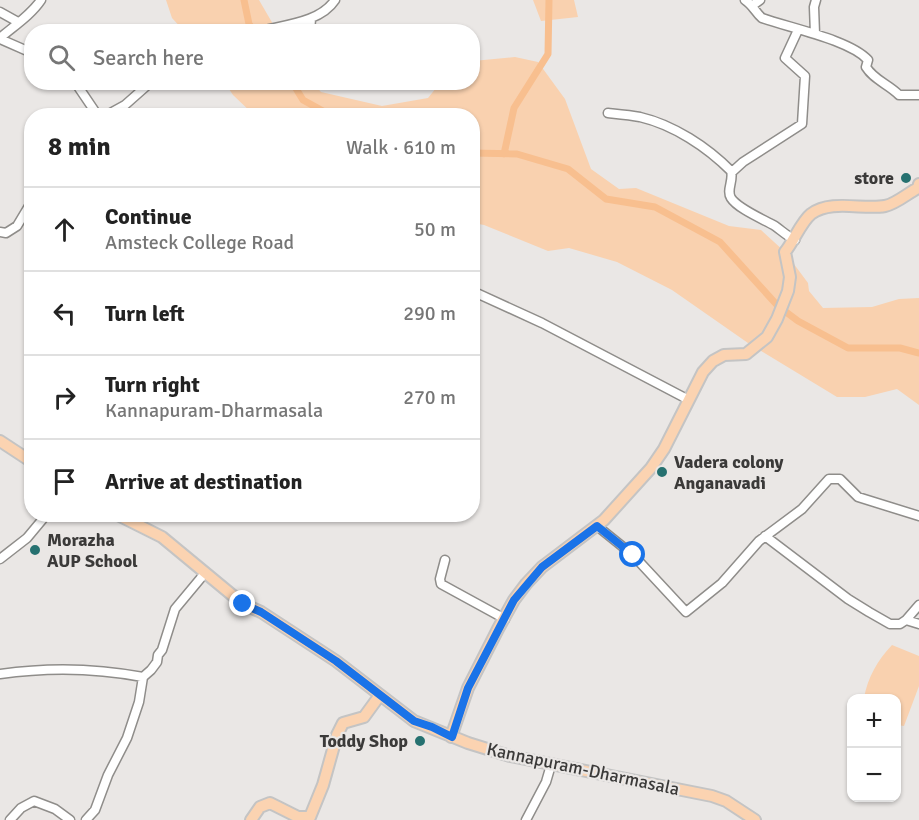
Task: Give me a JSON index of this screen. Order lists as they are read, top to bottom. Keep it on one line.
{"streets":{"main road":["Kannapuram-Dharmasala"]},"places":["store","Vadera colony Anganavadi","Morazha AUP School","Toddy Shop"],"page":{"search":"Search here","heading":["8 min","Walk · 610 m"],"list":[["Continue","Amsteck College Road","50 m"],["Turn left","290 m"],["Turn right","Kannapuram-Dharmasala","270 m"],"Arrive at destination"],"map_buttons":["+","−"]}}
